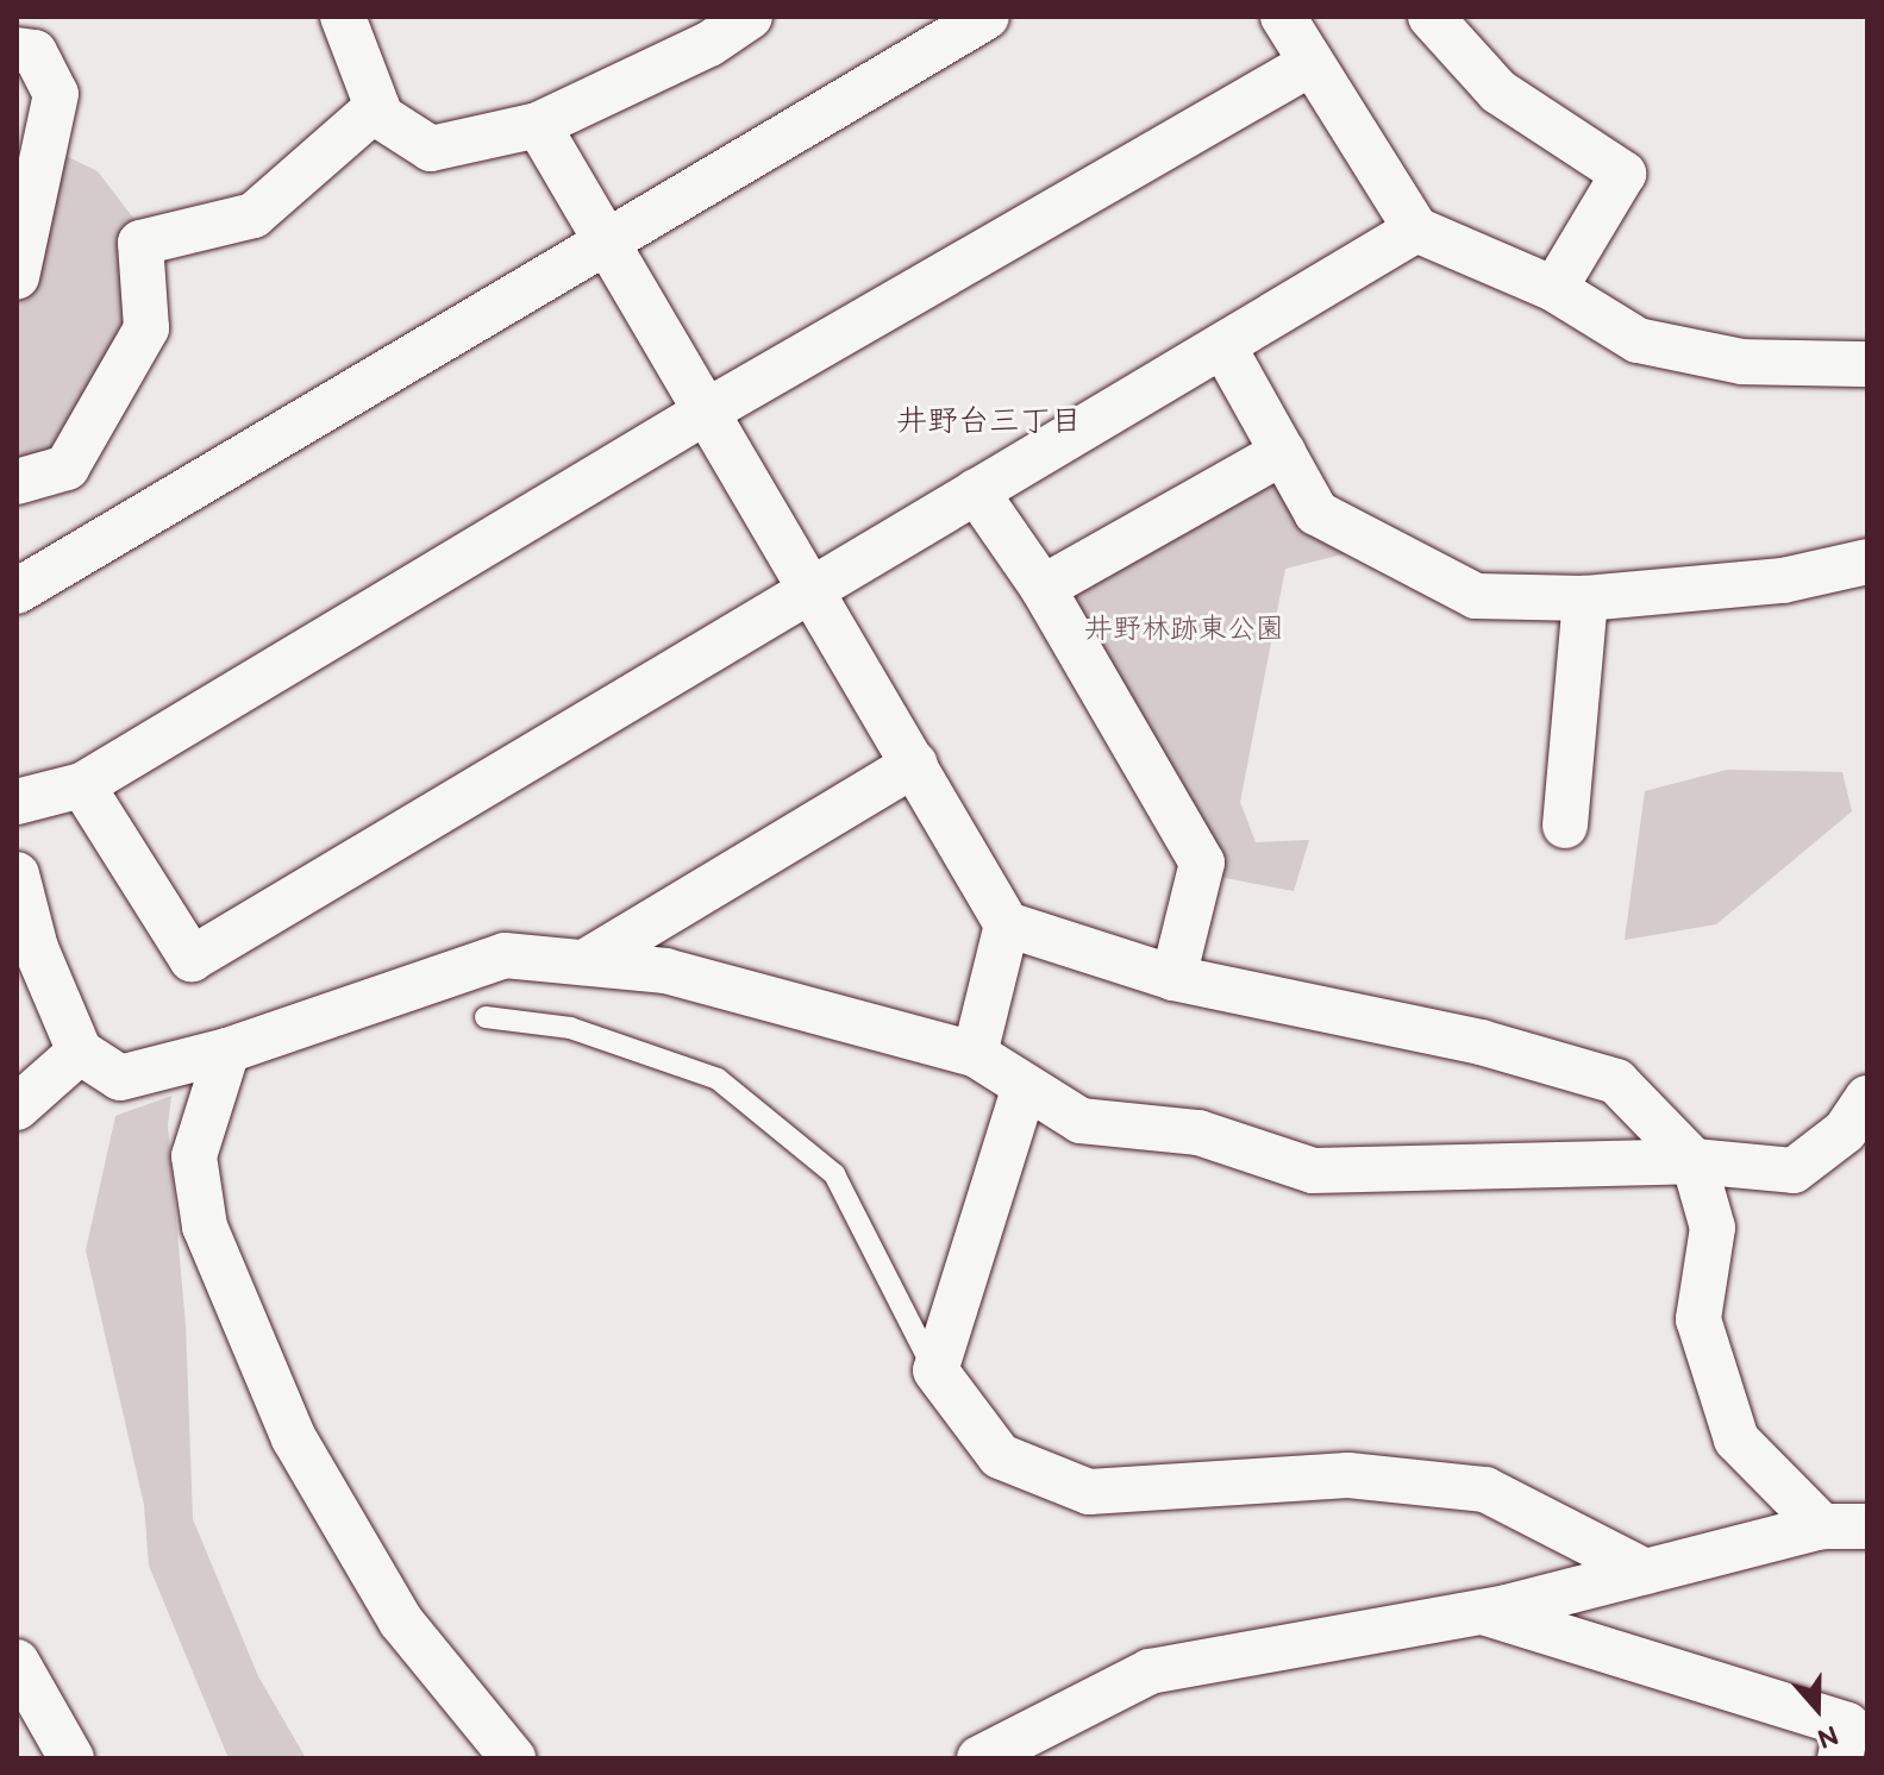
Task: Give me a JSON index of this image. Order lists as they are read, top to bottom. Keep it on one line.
{"districts":["井野台三丁目"],"parks":["井野林跡東公園"],"north":"bottom"}
